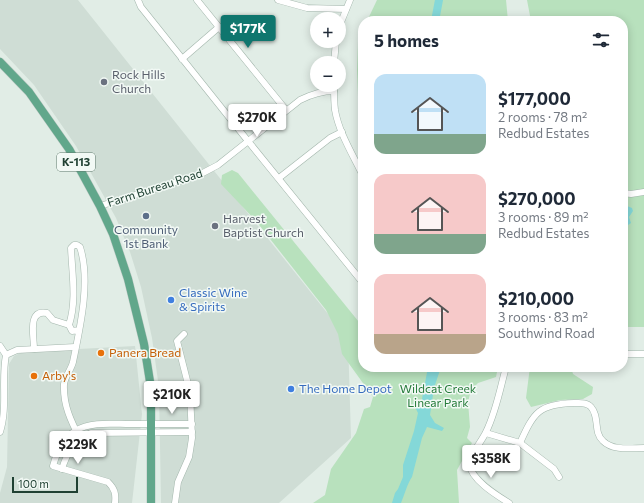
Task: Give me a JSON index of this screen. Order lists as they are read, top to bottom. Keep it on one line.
{"streets":{"main road":["K-113"],"street":["Farm Bureau Road"]},"crossings":[["K-113","Farm Bureau Road"]],"parks":["Wildcat Creek Linear Park"],"places":["Rock Hills Church","Community 1st Bank","Harvest Baptist Church","Classic Wine & Spirits","Panera Bread","Arby's","The Home Depot"],"scale_bar":"100 m","page":{"map_buttons":["+","−"],"price":["$177K","$270K","$210K","$229K","$358K"],"heading":"5 homes","list":[{"name":"$177,000","note":"2 rooms · 78 m² · Redbud Estates"},{"name":"$270,000","note":"3 rooms · 89 m² · Redbud Estates"},{"name":"$210,000","note":"3 rooms · 83 m² · Southwind Road"}],"scale":"100 m"}}
